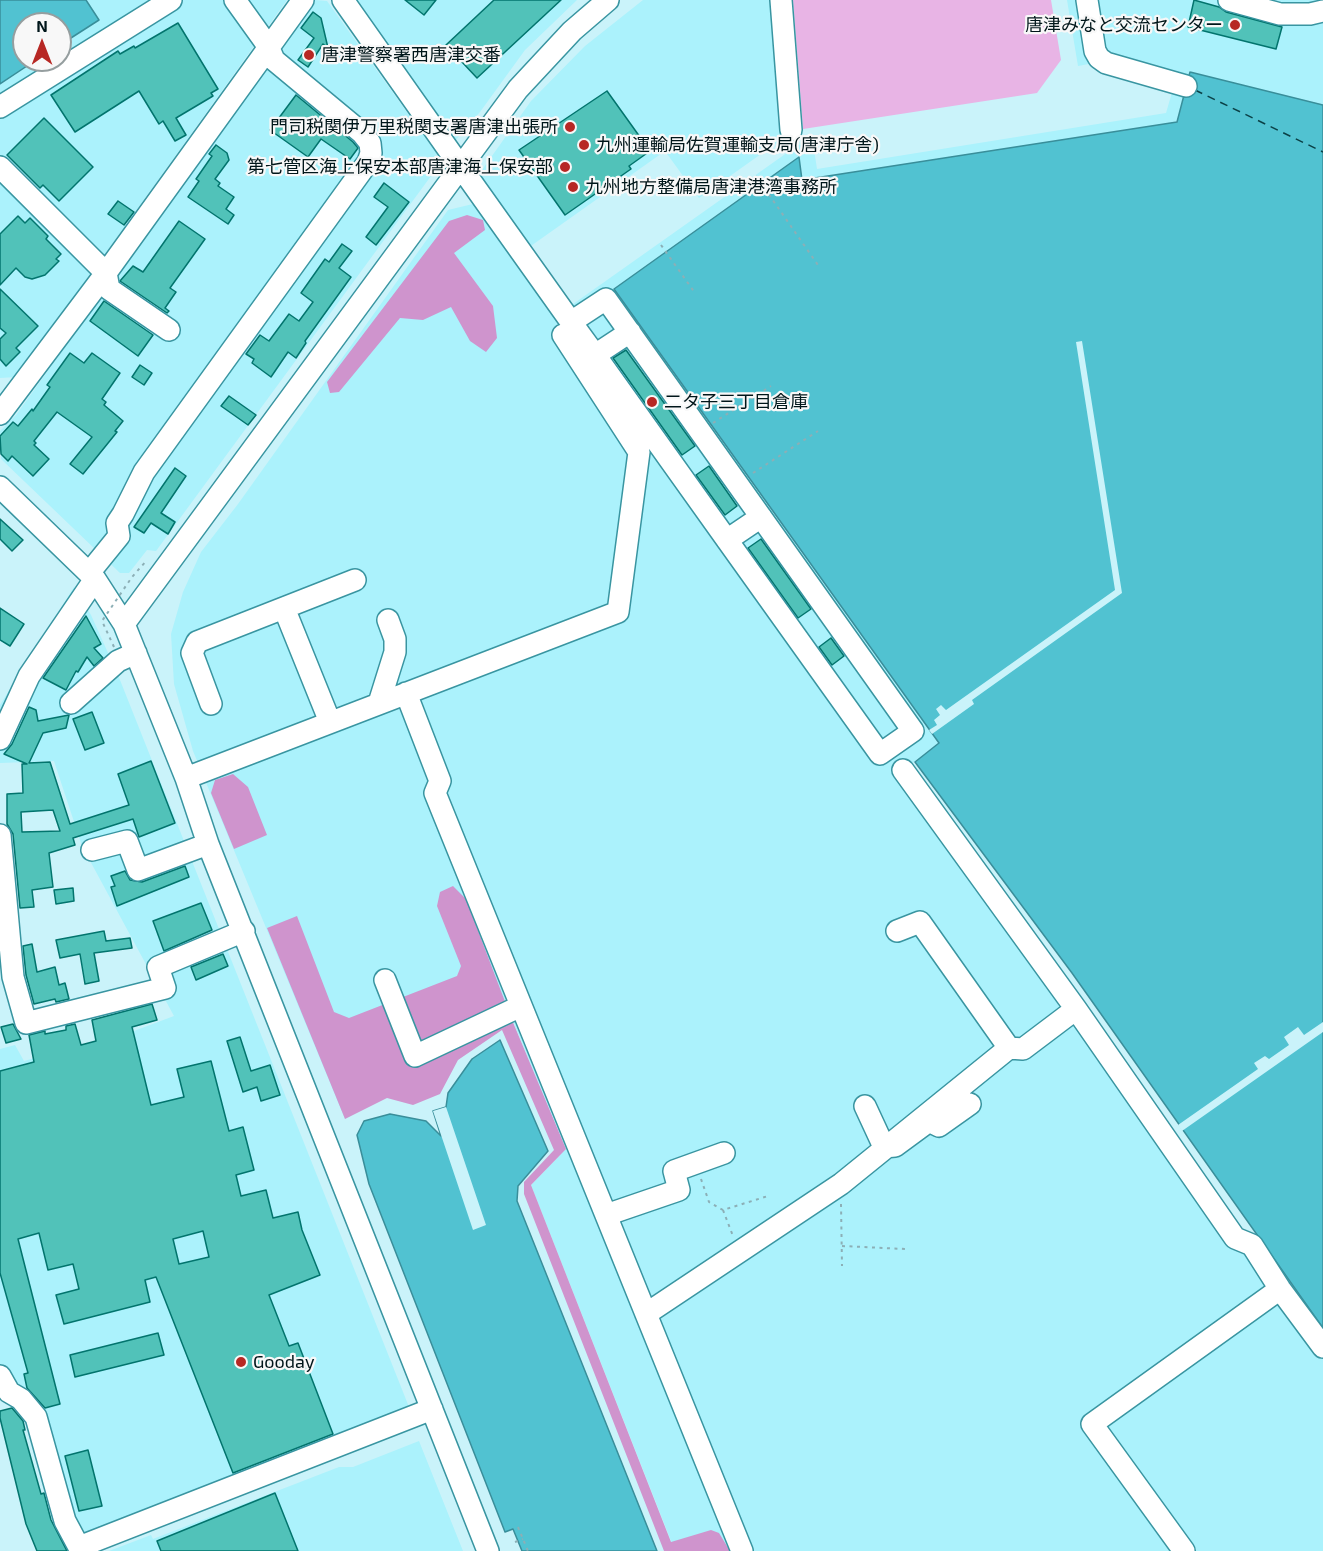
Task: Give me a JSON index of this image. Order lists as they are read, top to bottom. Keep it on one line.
{"places":["唐津みなと交流センター","唐津警察署西唐津交番","門司税関伊万里税関支署唐津出張所","九州運輸局佐賀運輸支局(唐津庁舎)","第七管区海上保安本部唐津海上保安部","九州地方整備局唐津港湾事務所","二タ子三丁目倉庫","Gooday"],"north":"top"}
